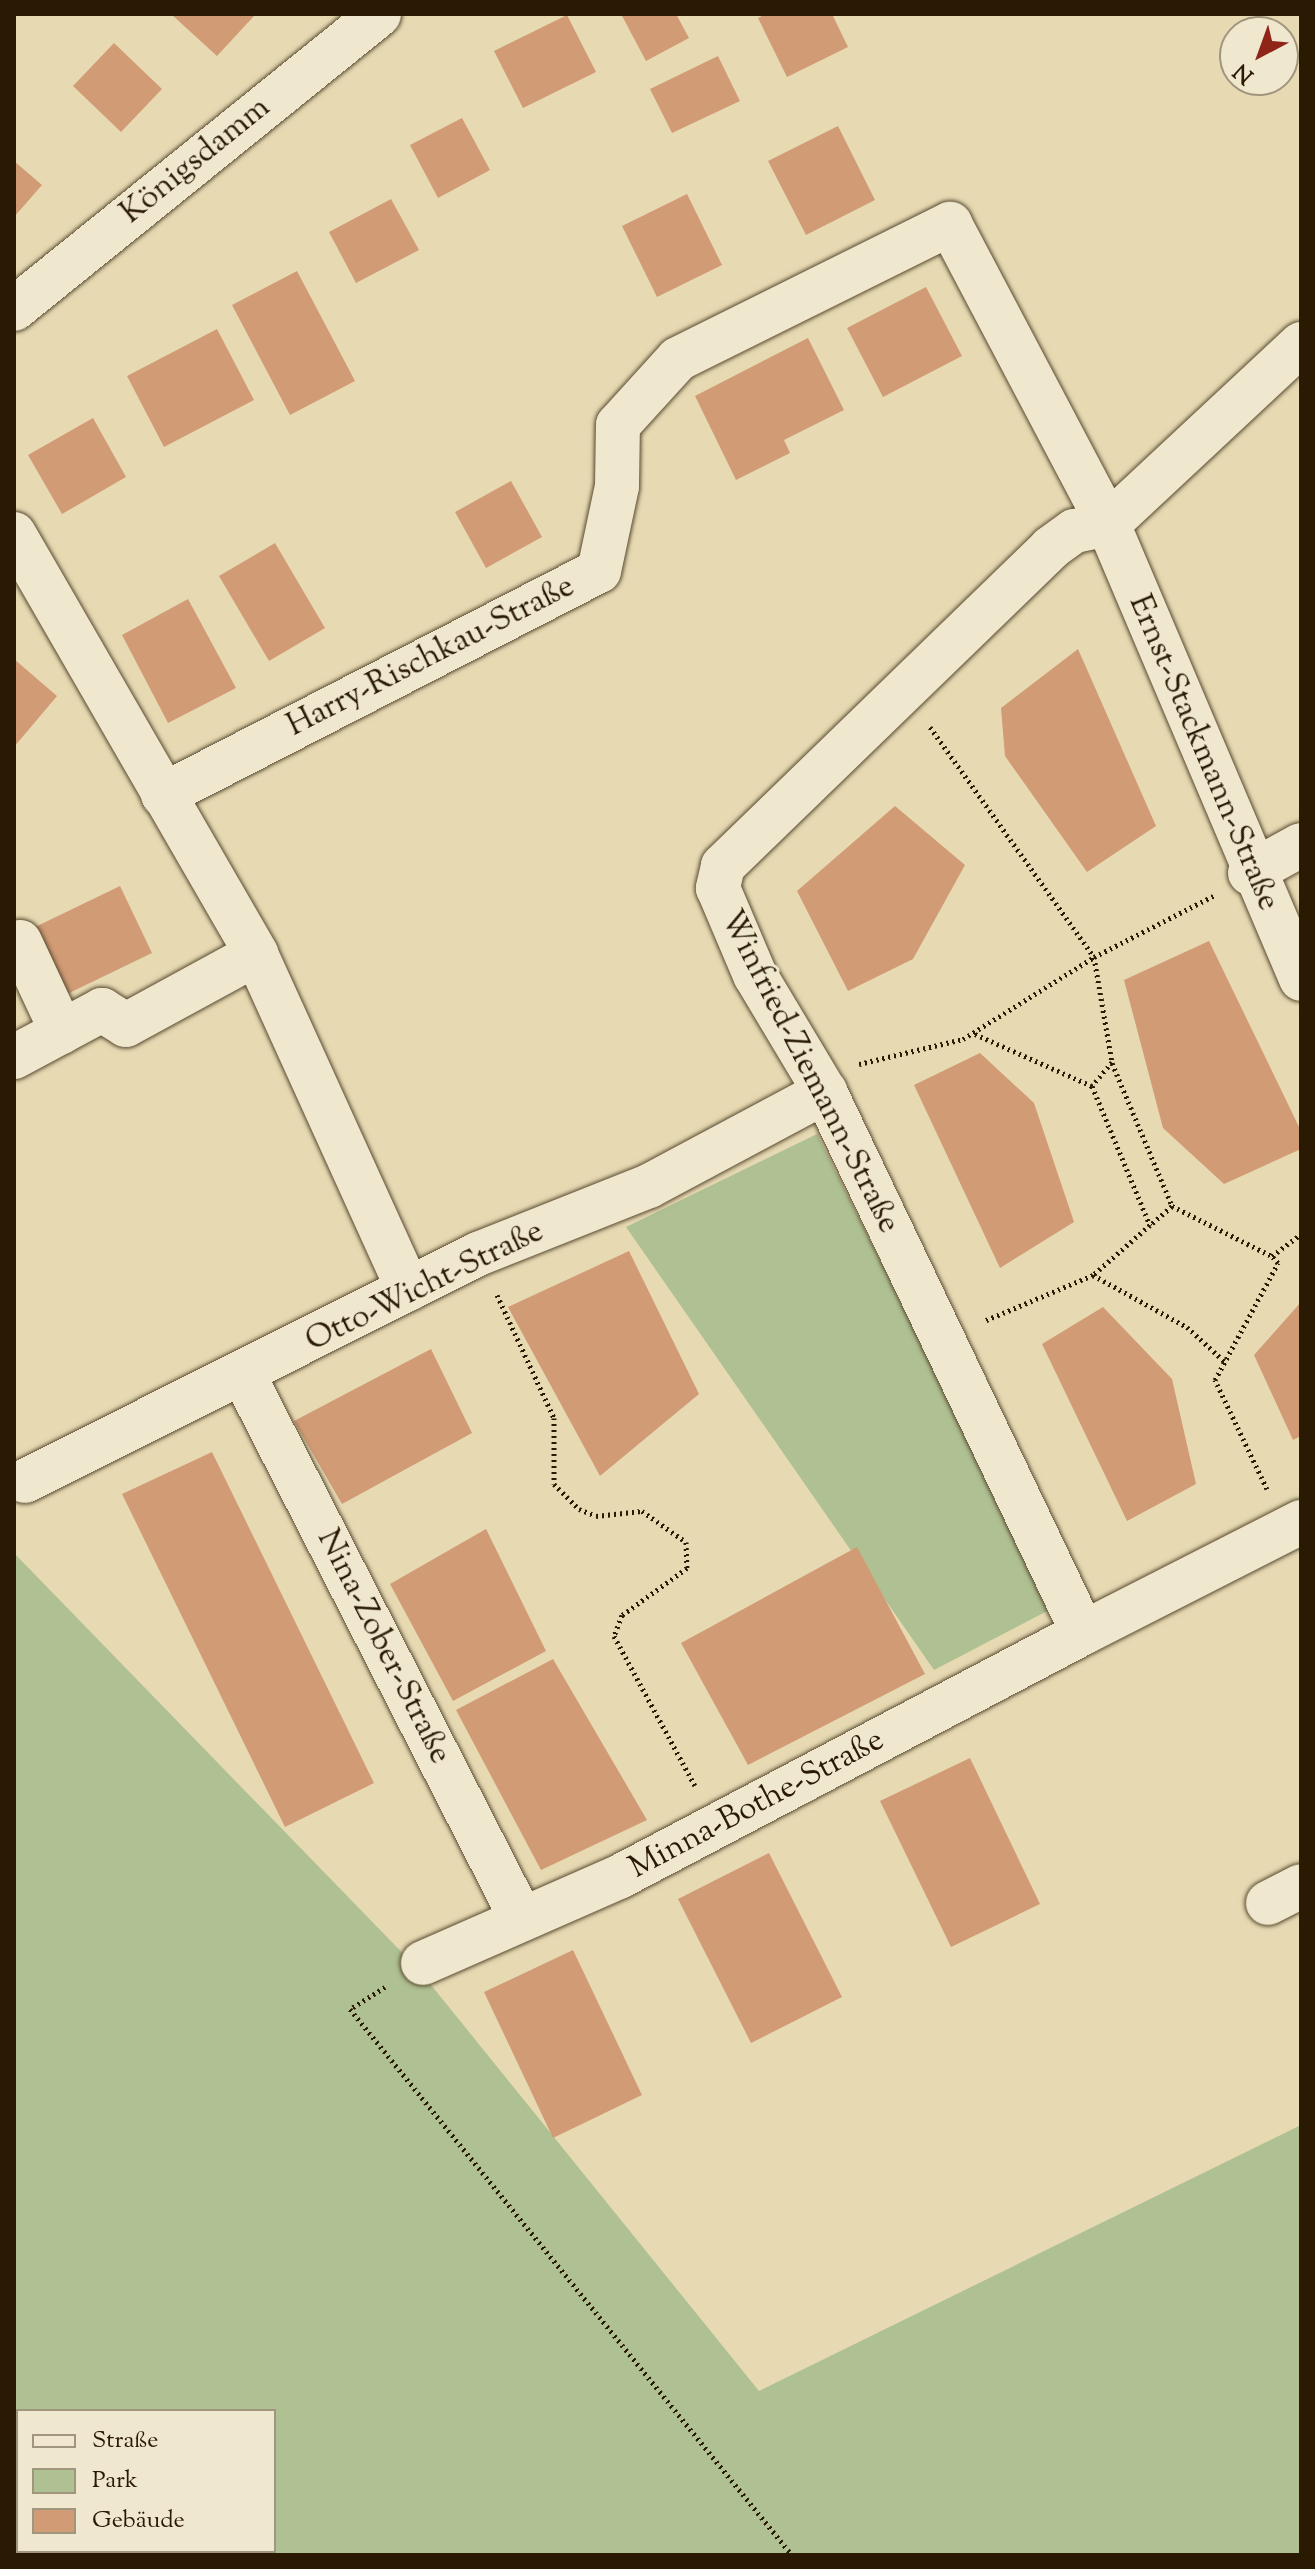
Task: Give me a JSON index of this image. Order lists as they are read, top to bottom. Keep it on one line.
{"streets":{"street":["Königsdamm","Harry-Rischkau-Straße","Ernst-Stackmann-Straße","Winfried-Ziemann-Straße","Otto-Wicht-Straße","Nina-Zober-Straße","Minna-Bothe-Straße"]},"crossings":[["Harry-Rischkau-Straße","Ernst-Stackmann-Straße"],["Harry-Rischkau-Straße","Winfried-Ziemann-Straße"],["Ernst-Stackmann-Straße","Winfried-Ziemann-Straße"],["Winfried-Ziemann-Straße","Otto-Wicht-Straße"],["Winfried-Ziemann-Straße","Minna-Bothe-Straße"],["Otto-Wicht-Straße","Nina-Zober-Straße"],["Nina-Zober-Straße","Minna-Bothe-Straße"]],"legend":["Straße","Park","Gebäude"],"north":"bottom left"}
